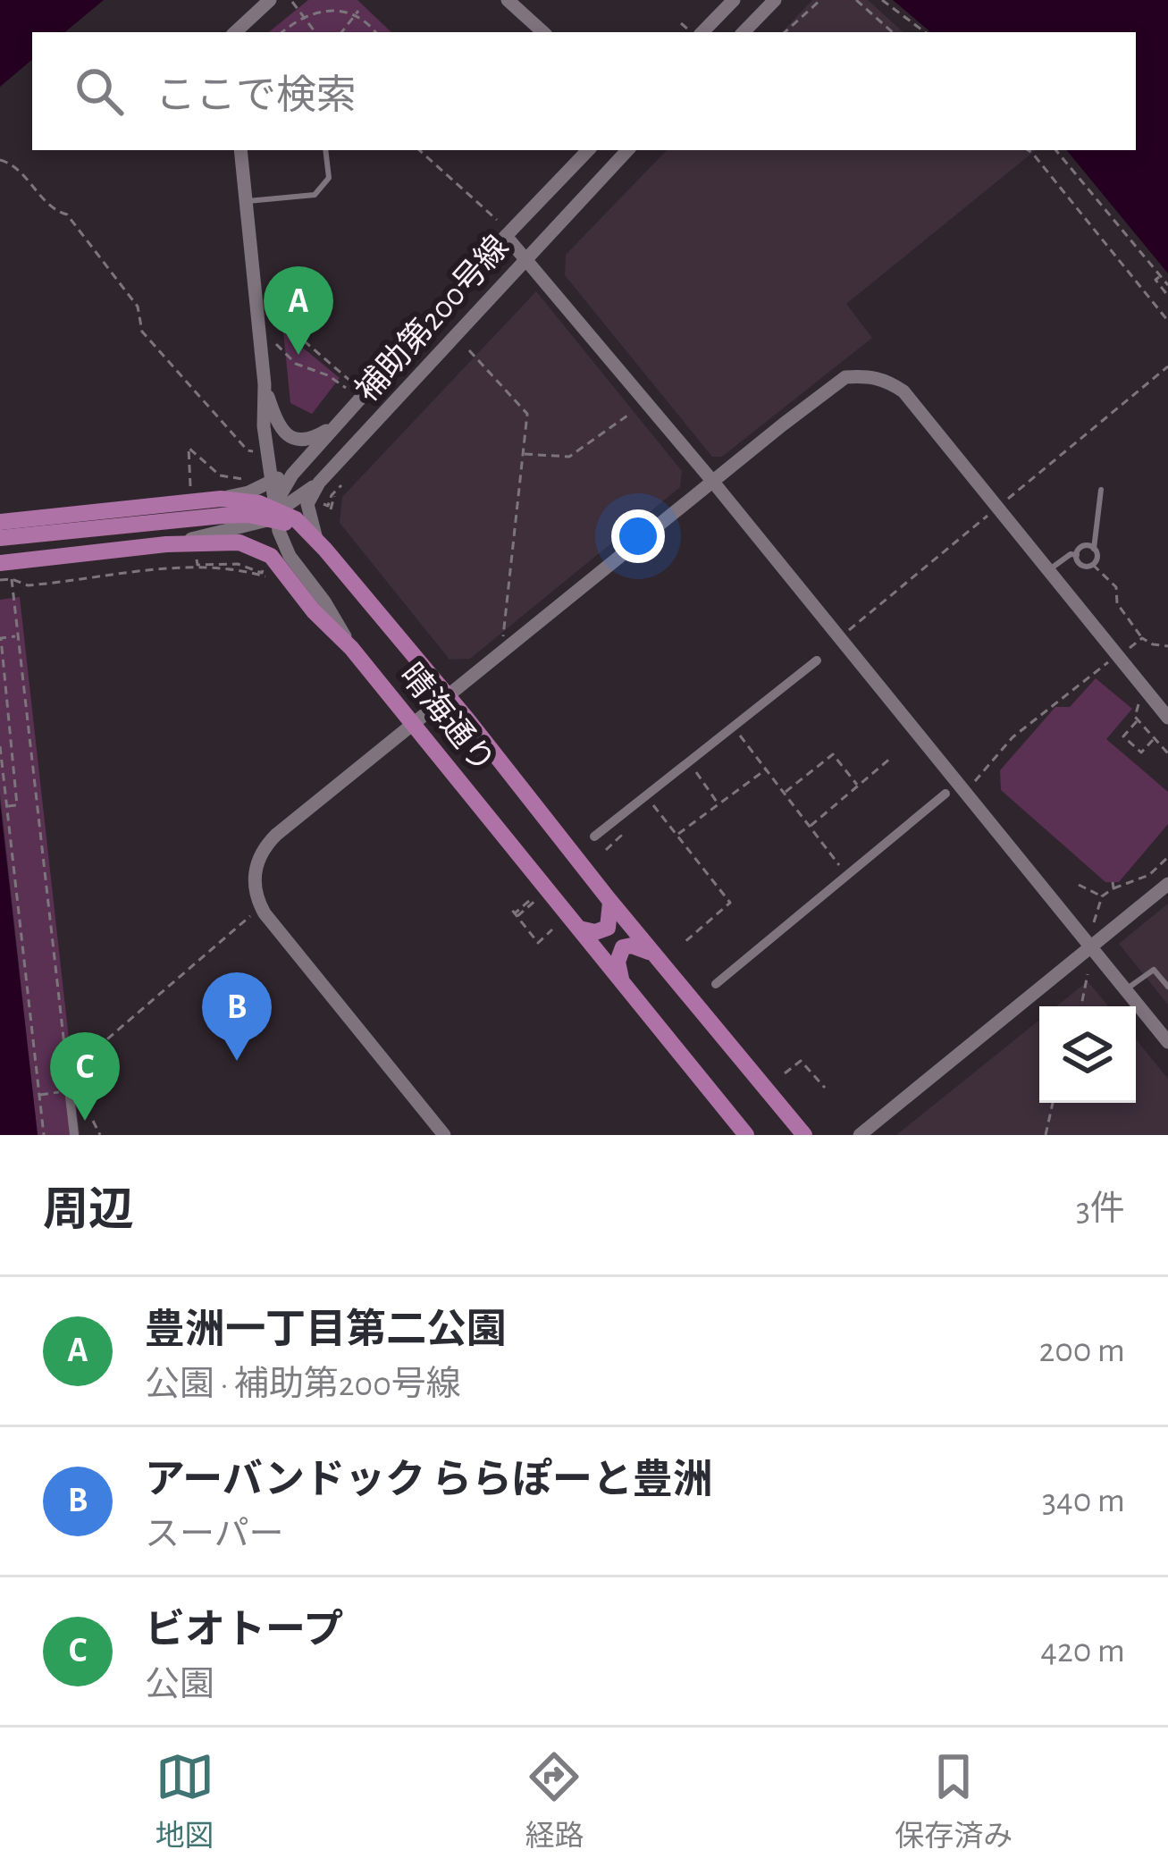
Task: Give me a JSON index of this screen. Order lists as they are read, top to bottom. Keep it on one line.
{"streets":{"main road":["晴海通り"],"street":["補助第200号線"]},"crossings":[["補助第200号線","晴海通り"]],"page":{"search":"ここで検索","pins":["A","B","C"],"heading":["周辺","3件"],"list":[{"mark":"A","name":"豊洲一丁目第二公園","note":"公園 · 補助第200号線","value":"200 m"},{"mark":"B","name":"アーバンドック ららぽーと豊洲","note":"スーパー","value":"340 m"},{"mark":"C","name":"ビオトープ","note":"公園","value":"420 m"}],"nav":["地図","経路","保存済み"]}}
